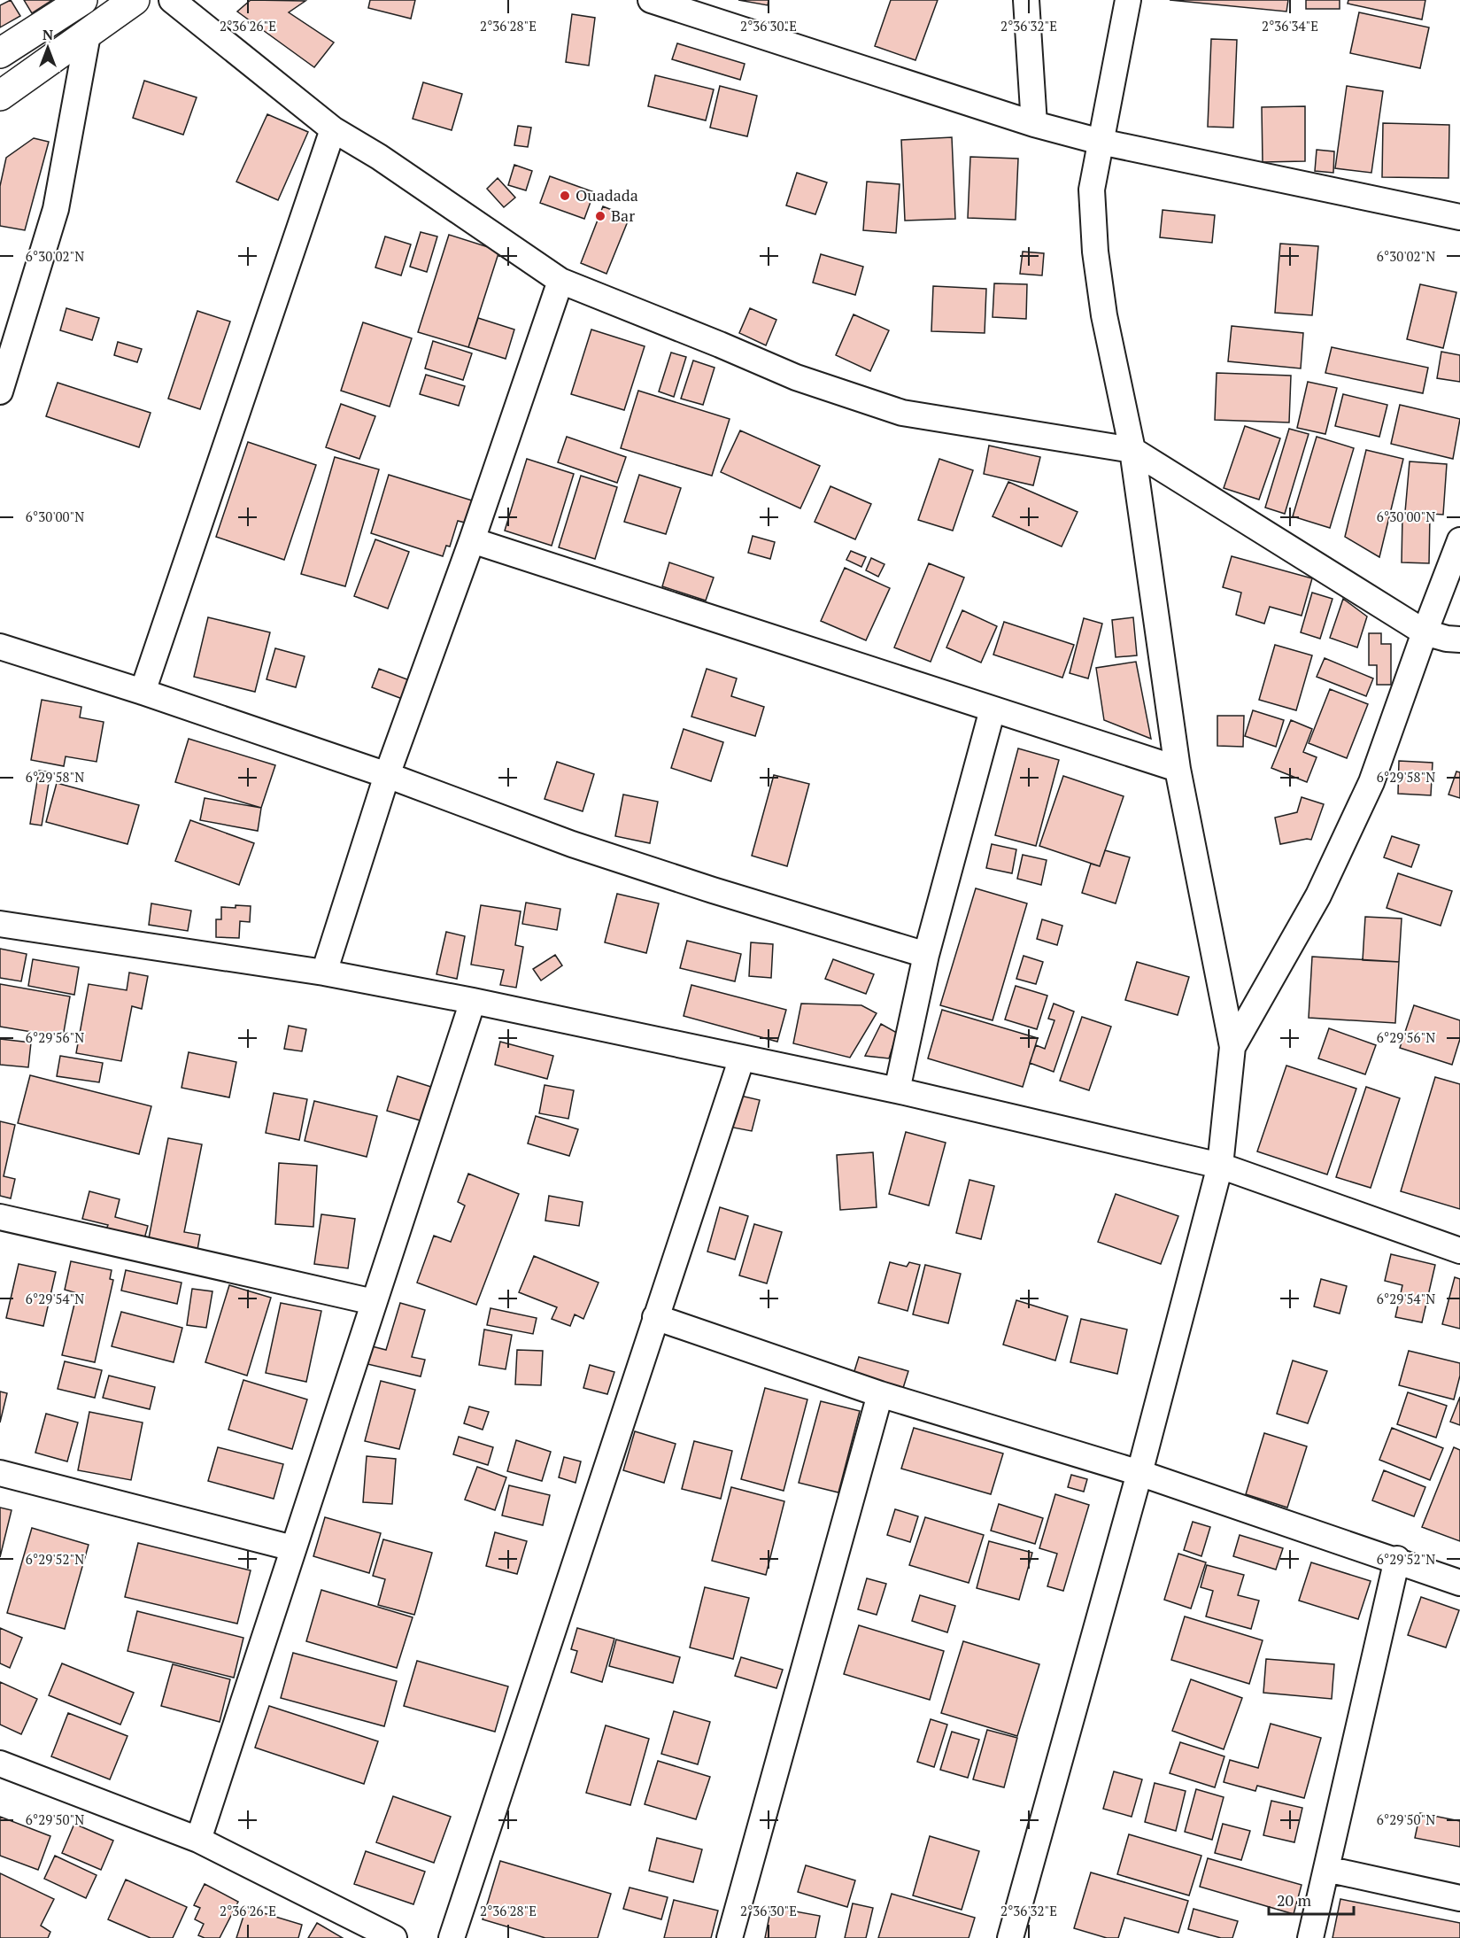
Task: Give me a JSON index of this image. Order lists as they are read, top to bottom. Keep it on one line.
{"places":["Ouadada","Bar"],"scale_bar":"20 m","north":"top","coordinates":["2°36'26\"E","2°36'28\"E","2°36'30\"E","2°36'32\"E","2°36'34\"E","6°30'02\"N","6°30'00\"N","6°29'58\"N","6°29'56\"N","6°29'54\"N","6°29'52\"N","6°29'50\"N"]}
